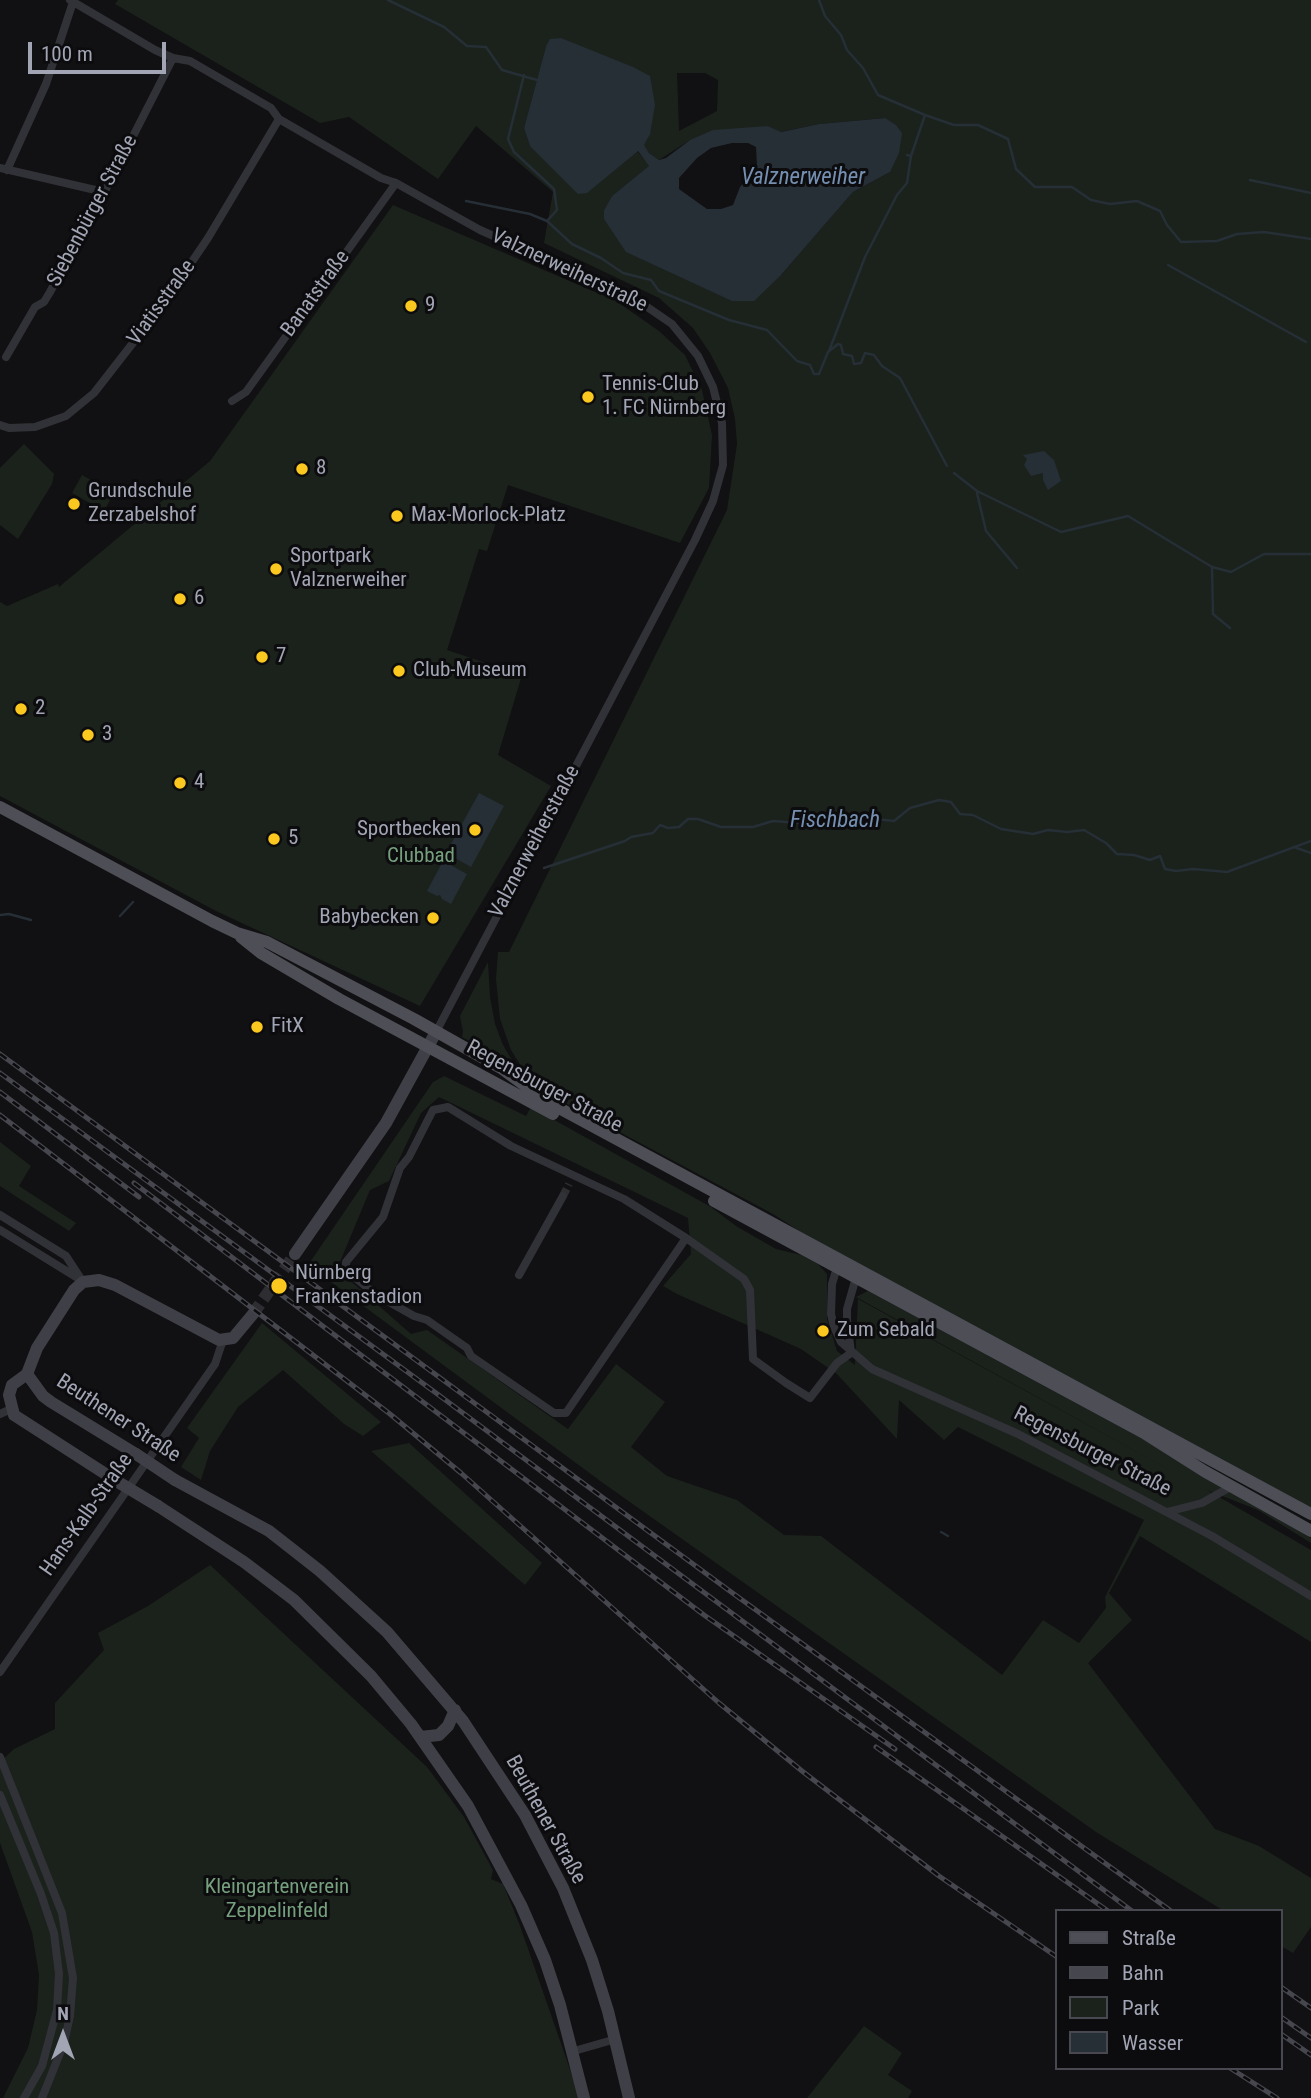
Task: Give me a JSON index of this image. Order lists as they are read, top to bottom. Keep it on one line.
{"streets":{"main road":["Regensburger Straße","Beuthener Straße","Hans-Kalb-Straße"],"street":["Siebenbürger Straße","Valznerweiherstraße","Banatstraße","Viatisstraße"]},"crossings":[["Siebenbürger Straße","Valznerweiherstraße"],["Valznerweiherstraße","Banatstraße"],["Valznerweiherstraße","Viatisstraße"],["Valznerweiherstraße","Regensburger Straße"]],"water":["Valznerweiher","Fischbach"],"parks":["Clubbad","Kleingartenverein Zeppelinfeld"],"places":["9","Tennis-Club 1. FC Nürnberg","8","Grundschule Zerzabelshof","Max-Morlock-Platz","Sportpark Valznerweiher","6","7","Club-Museum","2","3","4","Sportbecken","5","Babybecken","FitX","Nürnberg Frankenstadion","Zum Sebald"],"legend":["Straße","Bahn","Park","Wasser"],"scale_bar":"100 m","north":"top"}
